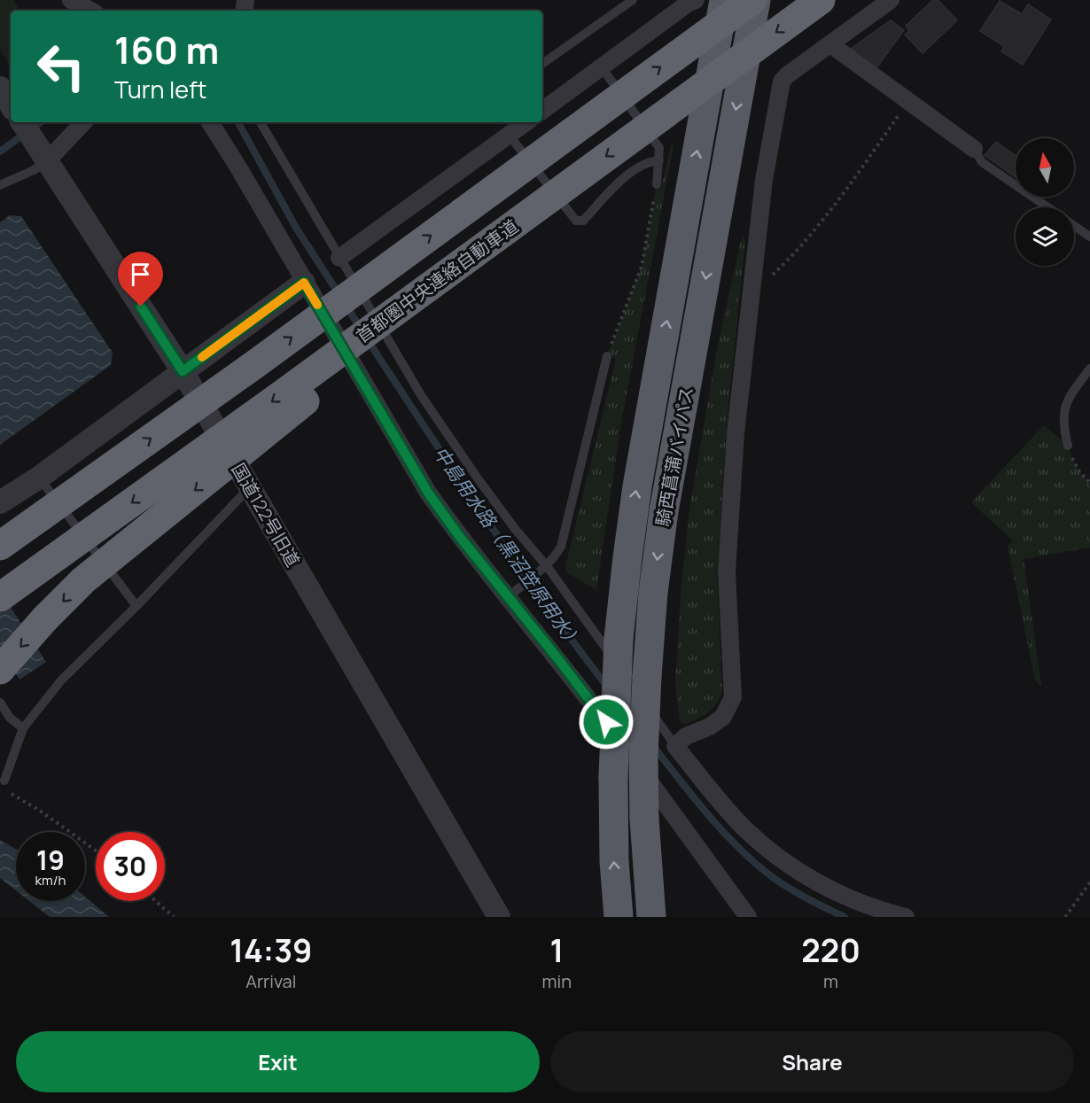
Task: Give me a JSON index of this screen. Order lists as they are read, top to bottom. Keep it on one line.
{"streets":{"highway":["首都圏中央連絡自動車道","騎西菖蒲バイパス"],"street":["国道122号旧道"]},"water":["中島用水路（黒沼笠原用水）"],"north":"top","page":{"turn":["160 m","Turn left"],"speed":"19 km/h","limit":"30","eta":["14:39","Arrival","1","min","220","m"],"buttons":["Exit","Share"]}}
